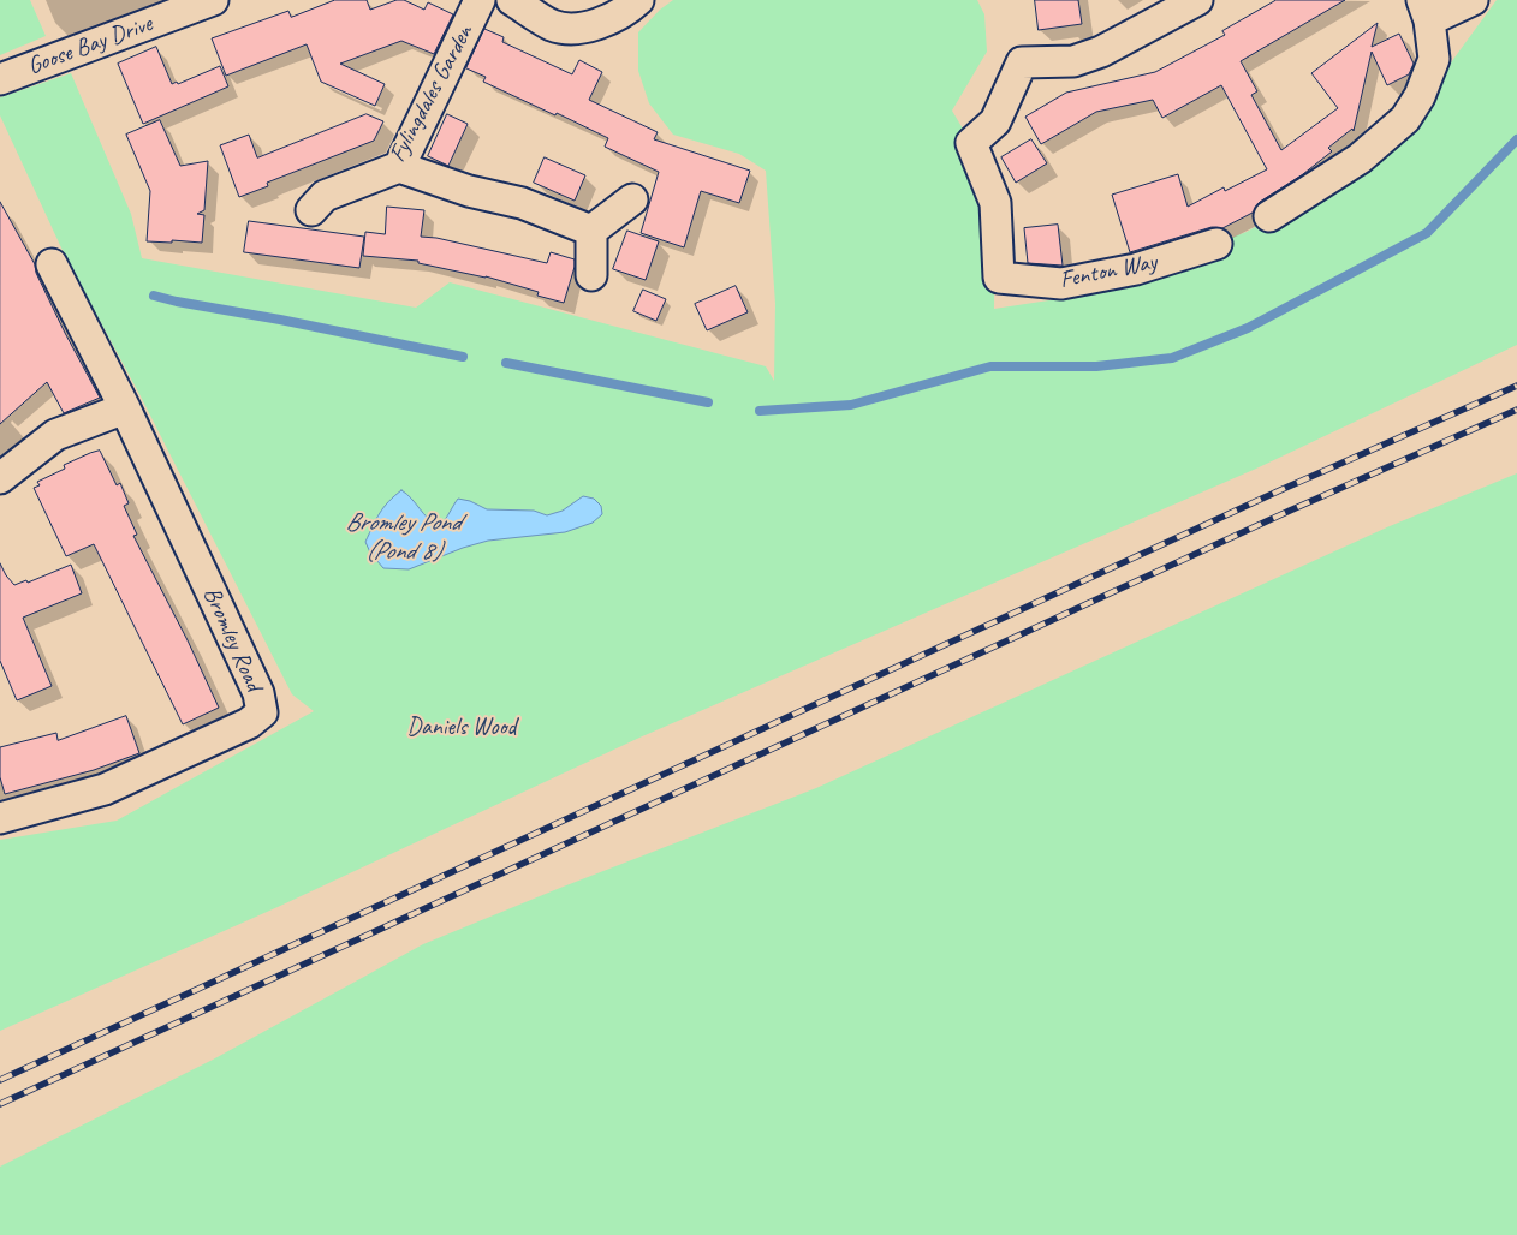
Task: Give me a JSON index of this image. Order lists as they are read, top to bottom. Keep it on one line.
{"streets":{"street":["Goose Bay Drive","Fylingdales Garden","Fenton Way","Bromley Road"]},"water":["Bromley Pond (Pond 8)"],"parks":["Daniels Wood"]}
